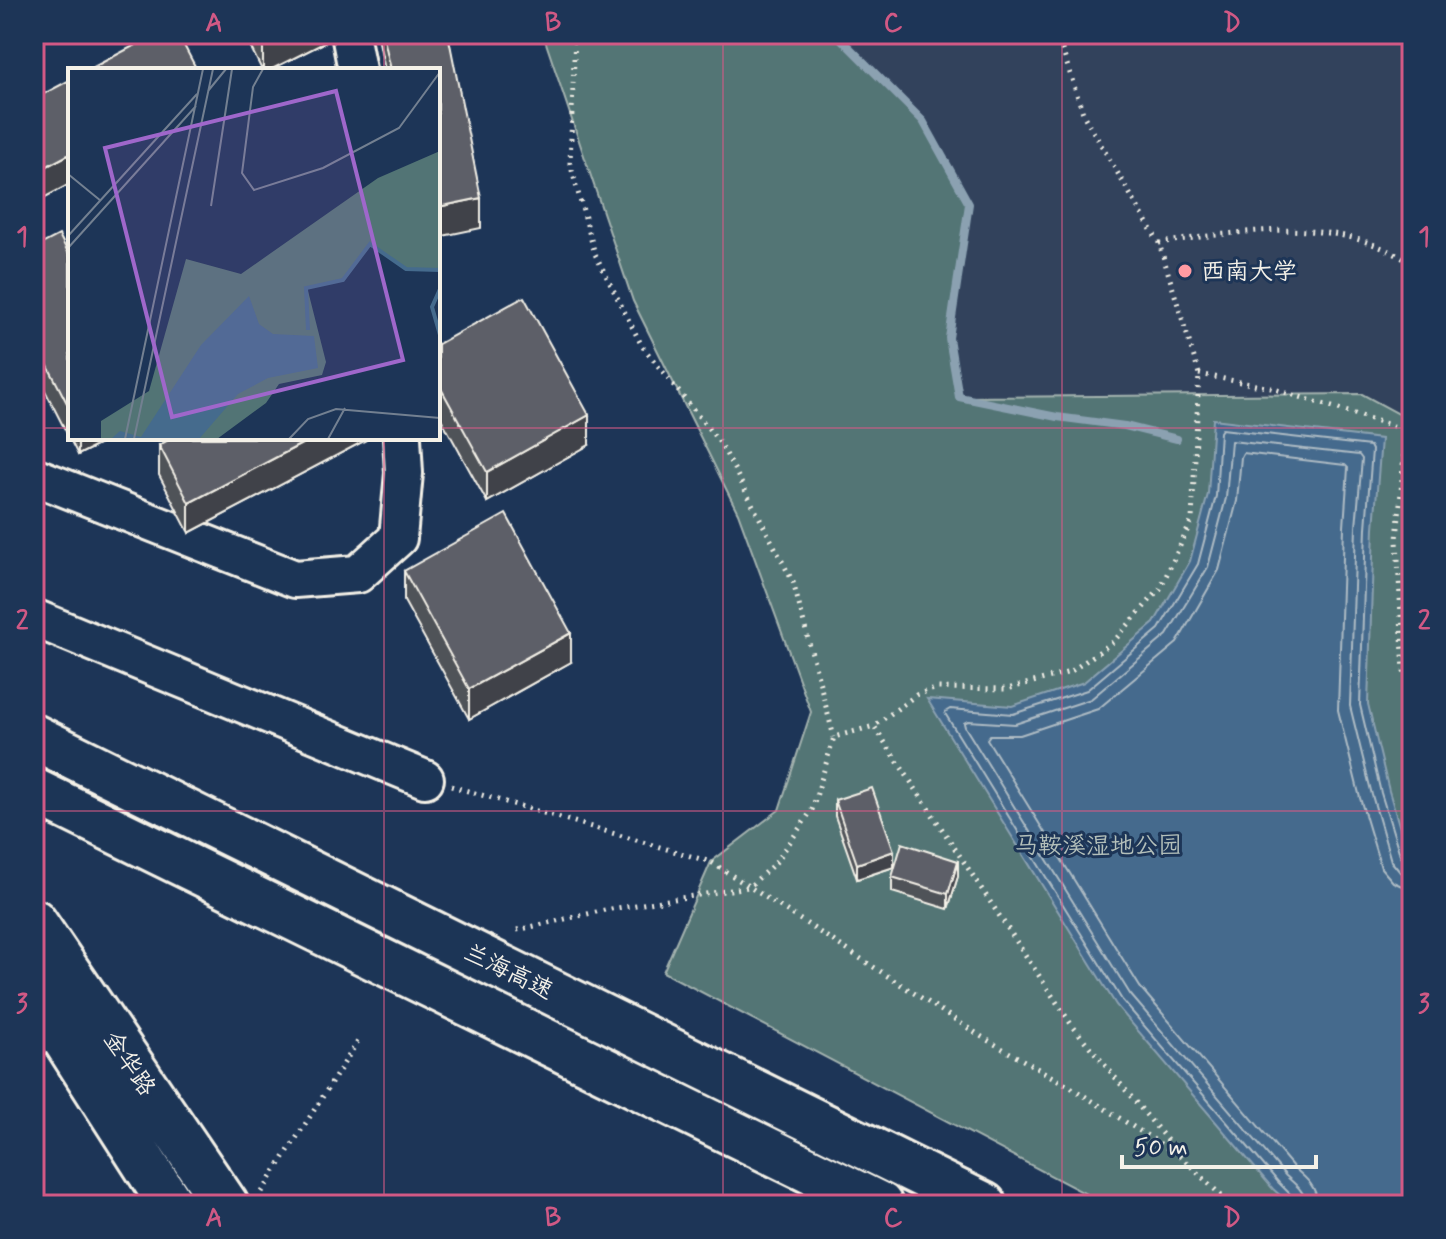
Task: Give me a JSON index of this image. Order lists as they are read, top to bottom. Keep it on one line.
{"streets":{"main road":["兰海高速","金华路"]},"parks":["马鞍溪湿地公园"],"places":["西南大学"],"scale_bar":"50 m","grid":{"columns":["A","B","C","D"],"rows":["1","2","3"]}}
